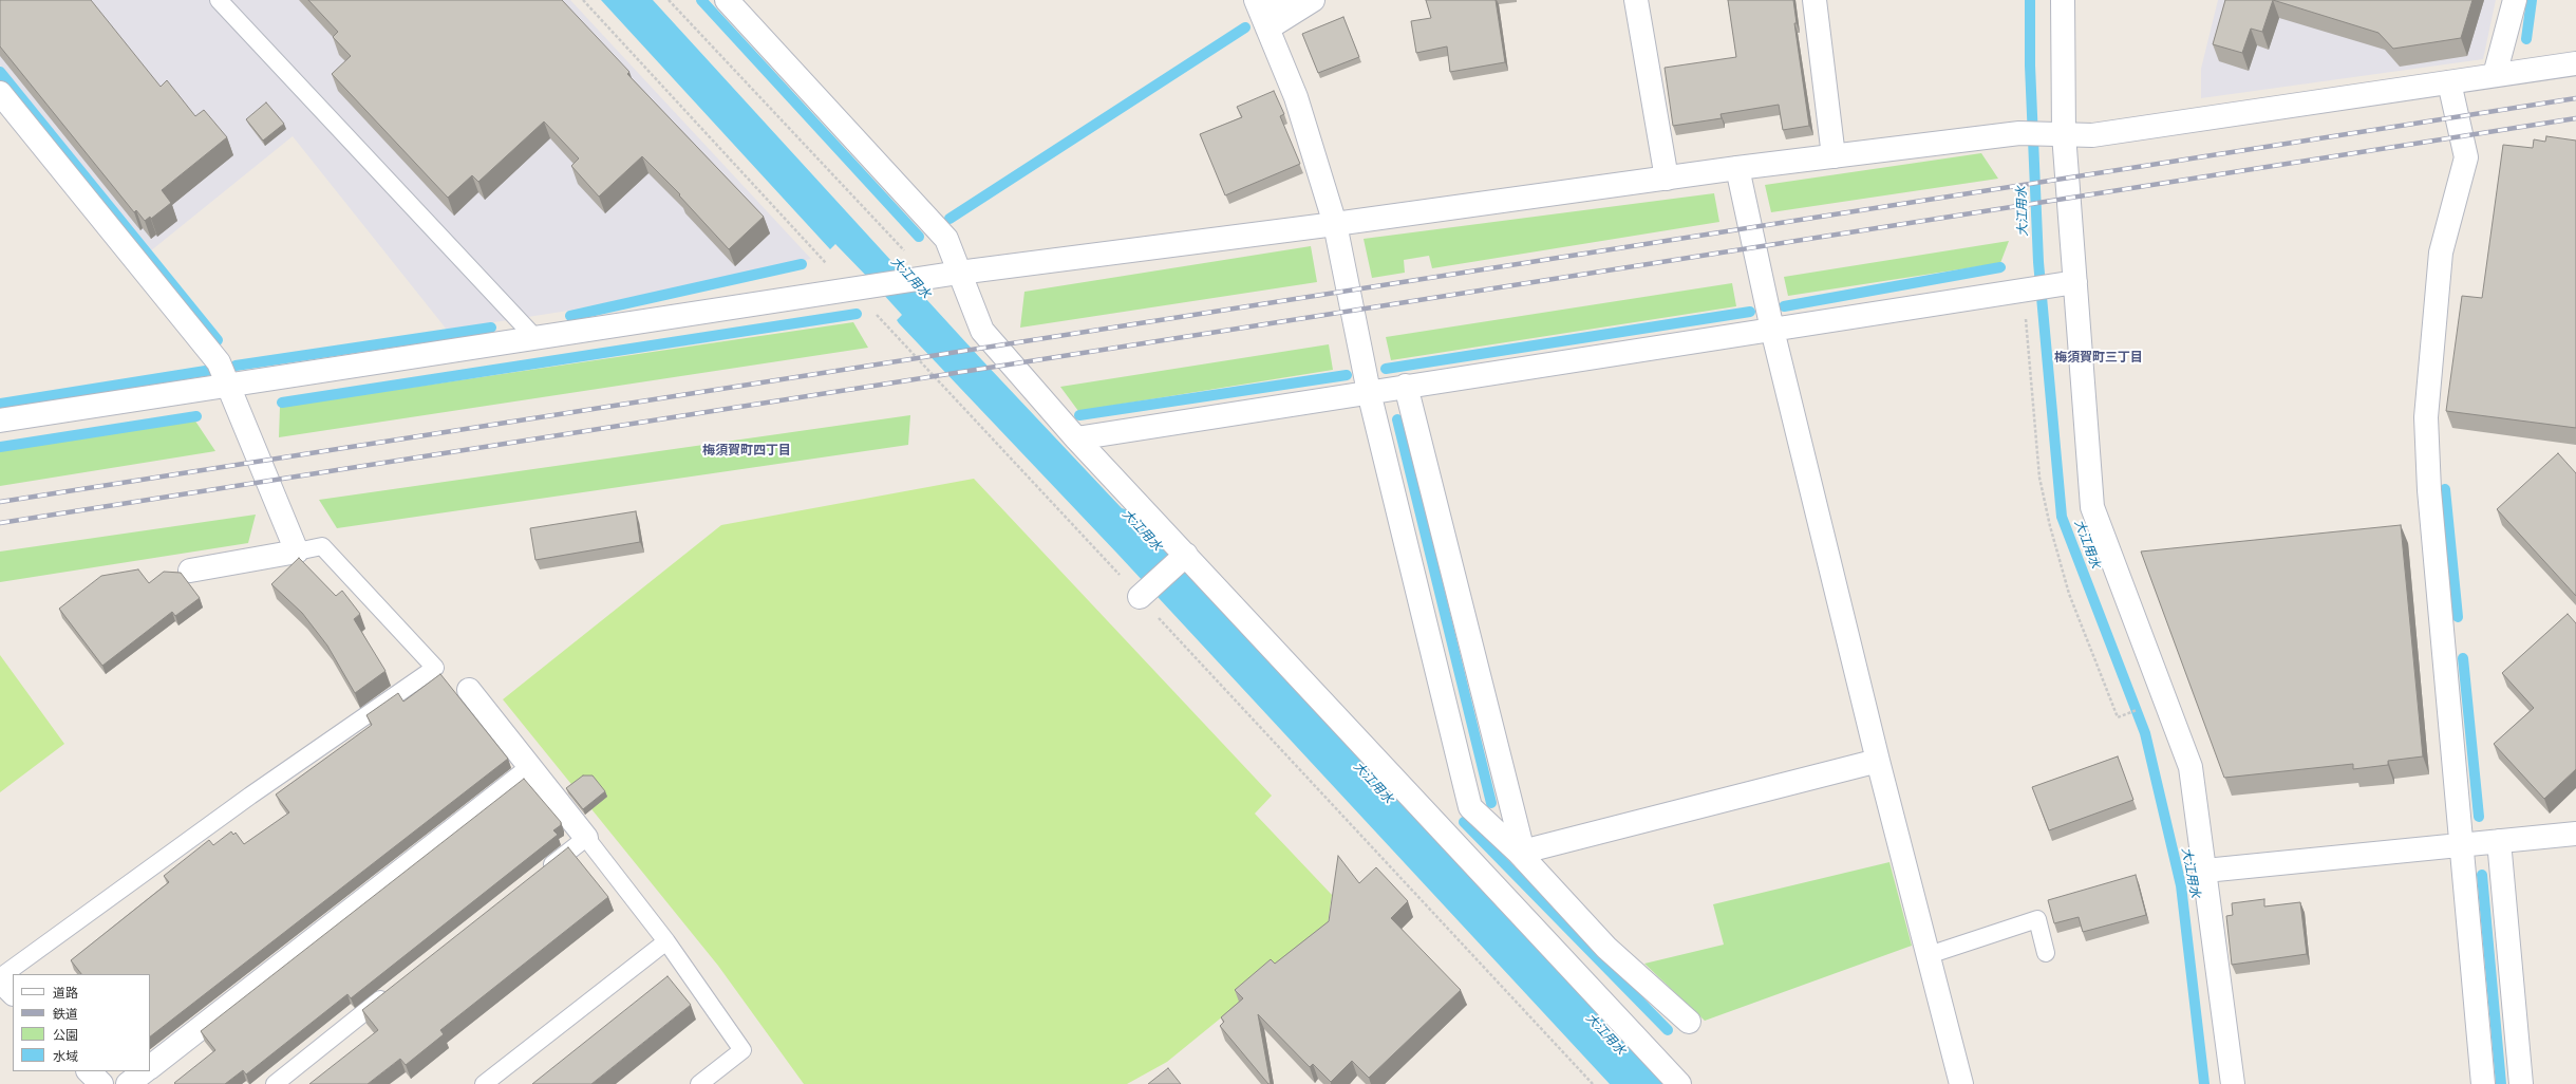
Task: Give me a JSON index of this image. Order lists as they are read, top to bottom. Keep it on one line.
{"districts":["梅須賀町三丁目","梅須賀町四丁目"],"water":["大江用水"],"legend":["道路","鉄道","公園","水域"]}
